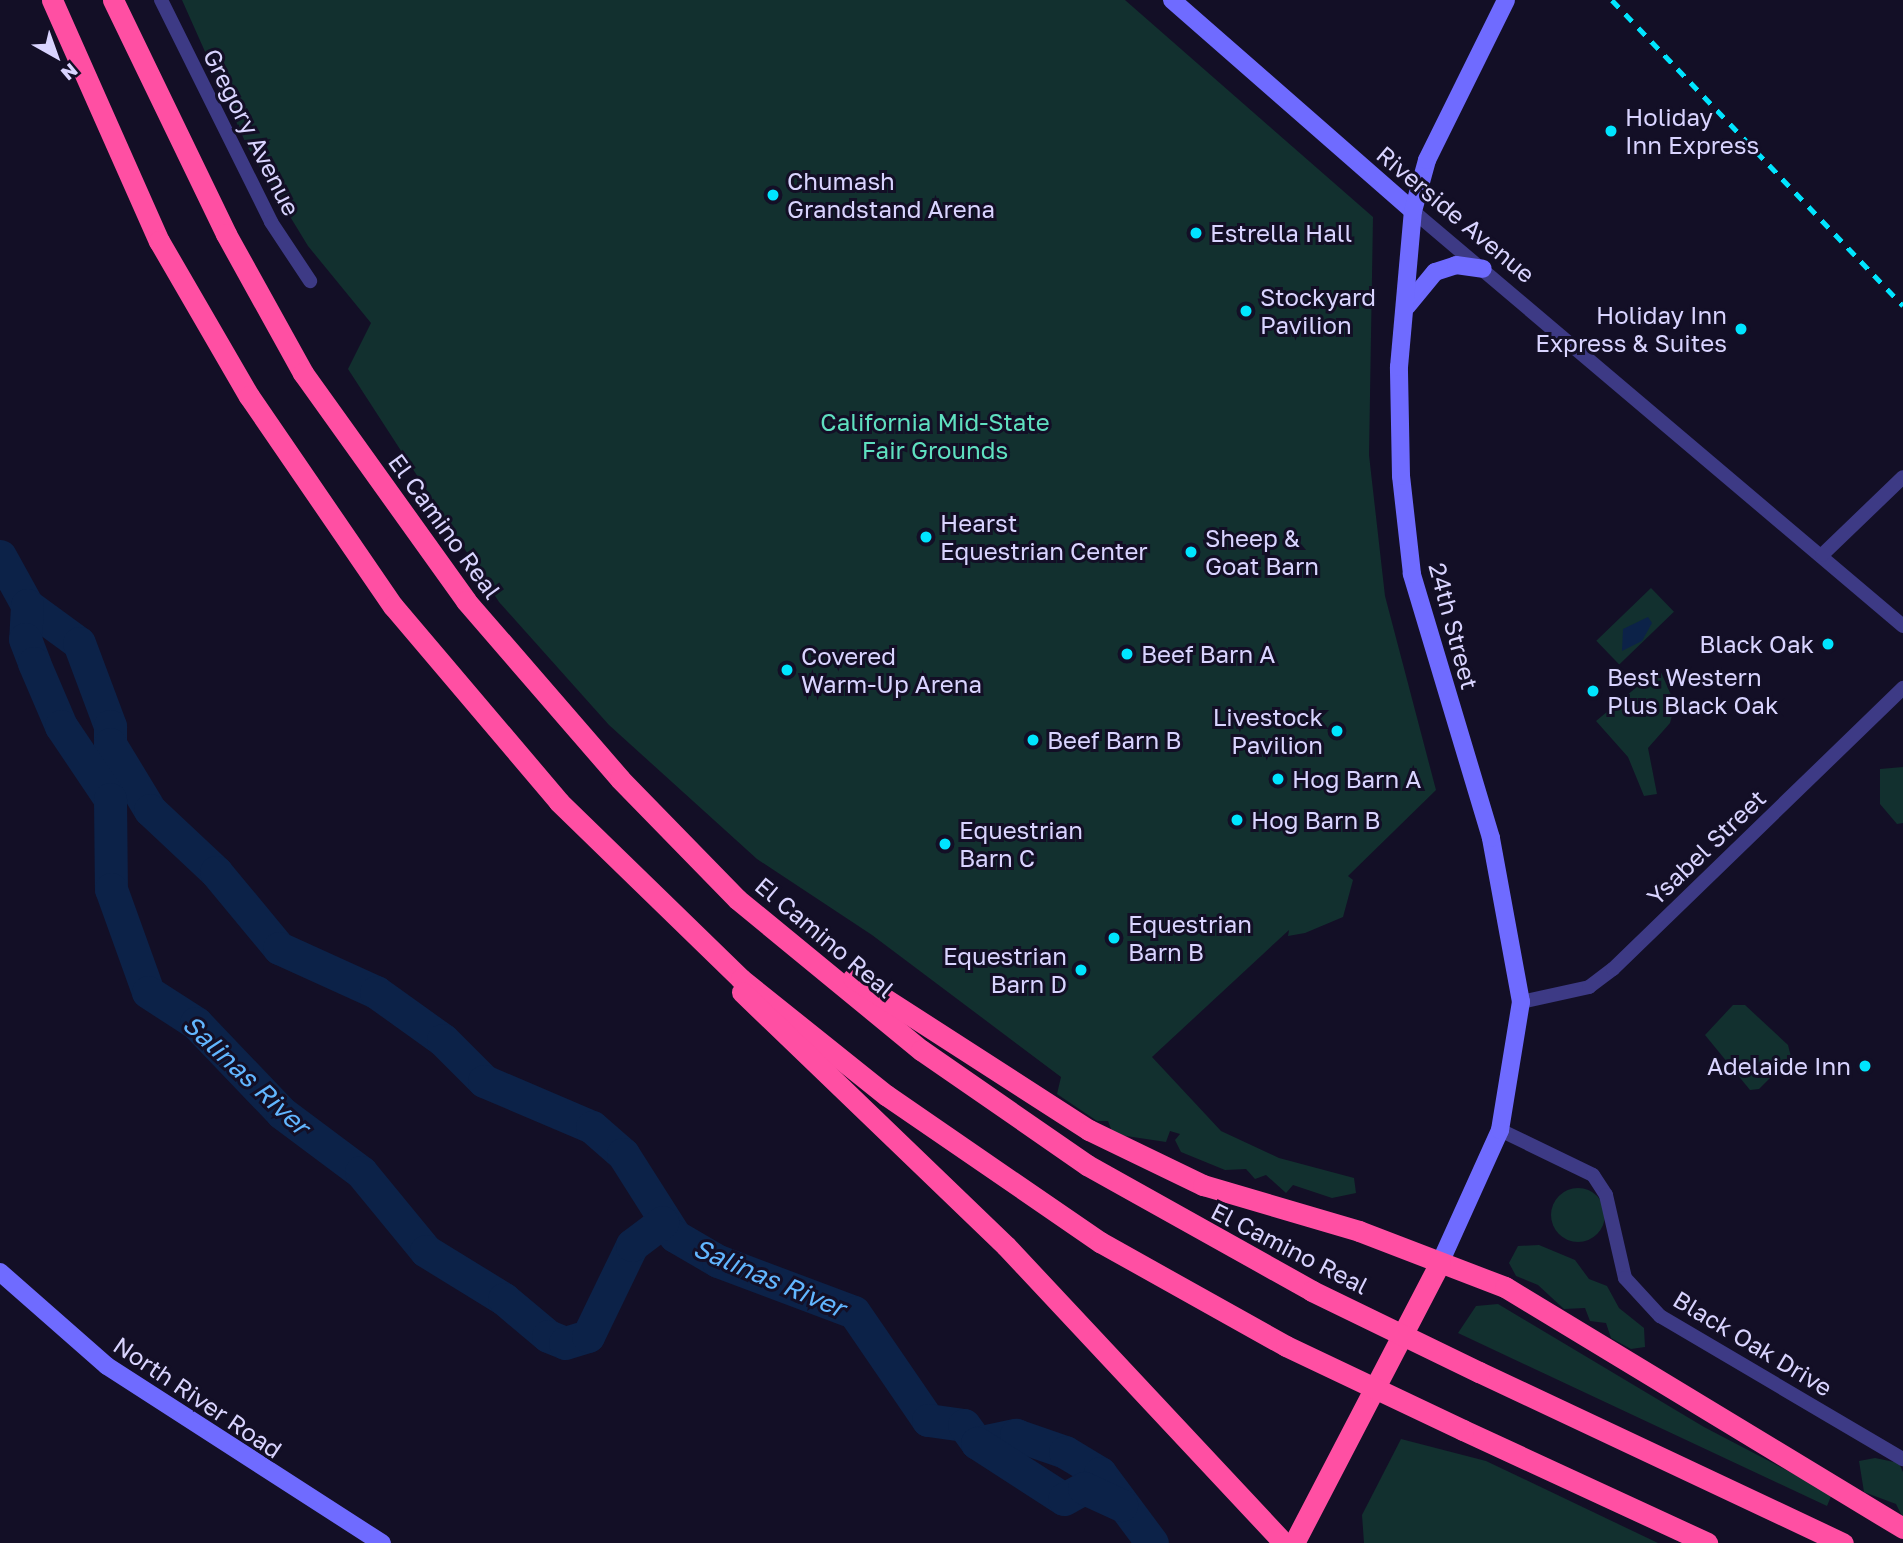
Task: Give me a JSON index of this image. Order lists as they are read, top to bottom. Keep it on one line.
{"streets":{"highway":["El Camino Real"],"main road":["Riverside Avenue","24th Street","North River Road"],"street":["Gregory Avenue","Ysabel Street","Black Oak Drive"]},"crossings":[["Riverside Avenue","24th Street"],["24th Street","Ysabel Street"],["24th Street","Black Oak Drive"]],"water":["Salinas River"],"parks":["California Mid-State Fair Grounds"],"places":["Holiday Inn Express","Chumash Grandstand Arena","Estrella Hall","Stockyard Pavilion","Holiday Inn Express & Suites","Hearst Equestrian Center","Sheep & Goat Barn","Black Oak","Beef Barn A","Covered Warm-Up Arena","Best Western Plus Black Oak","Livestock Pavilion","Beef Barn B","Hog Barn A","Hog Barn B","Equestrian Barn C","Equestrian Barn B","Equestrian Barn D","Adelaide Inn"],"north":"bottom right"}
